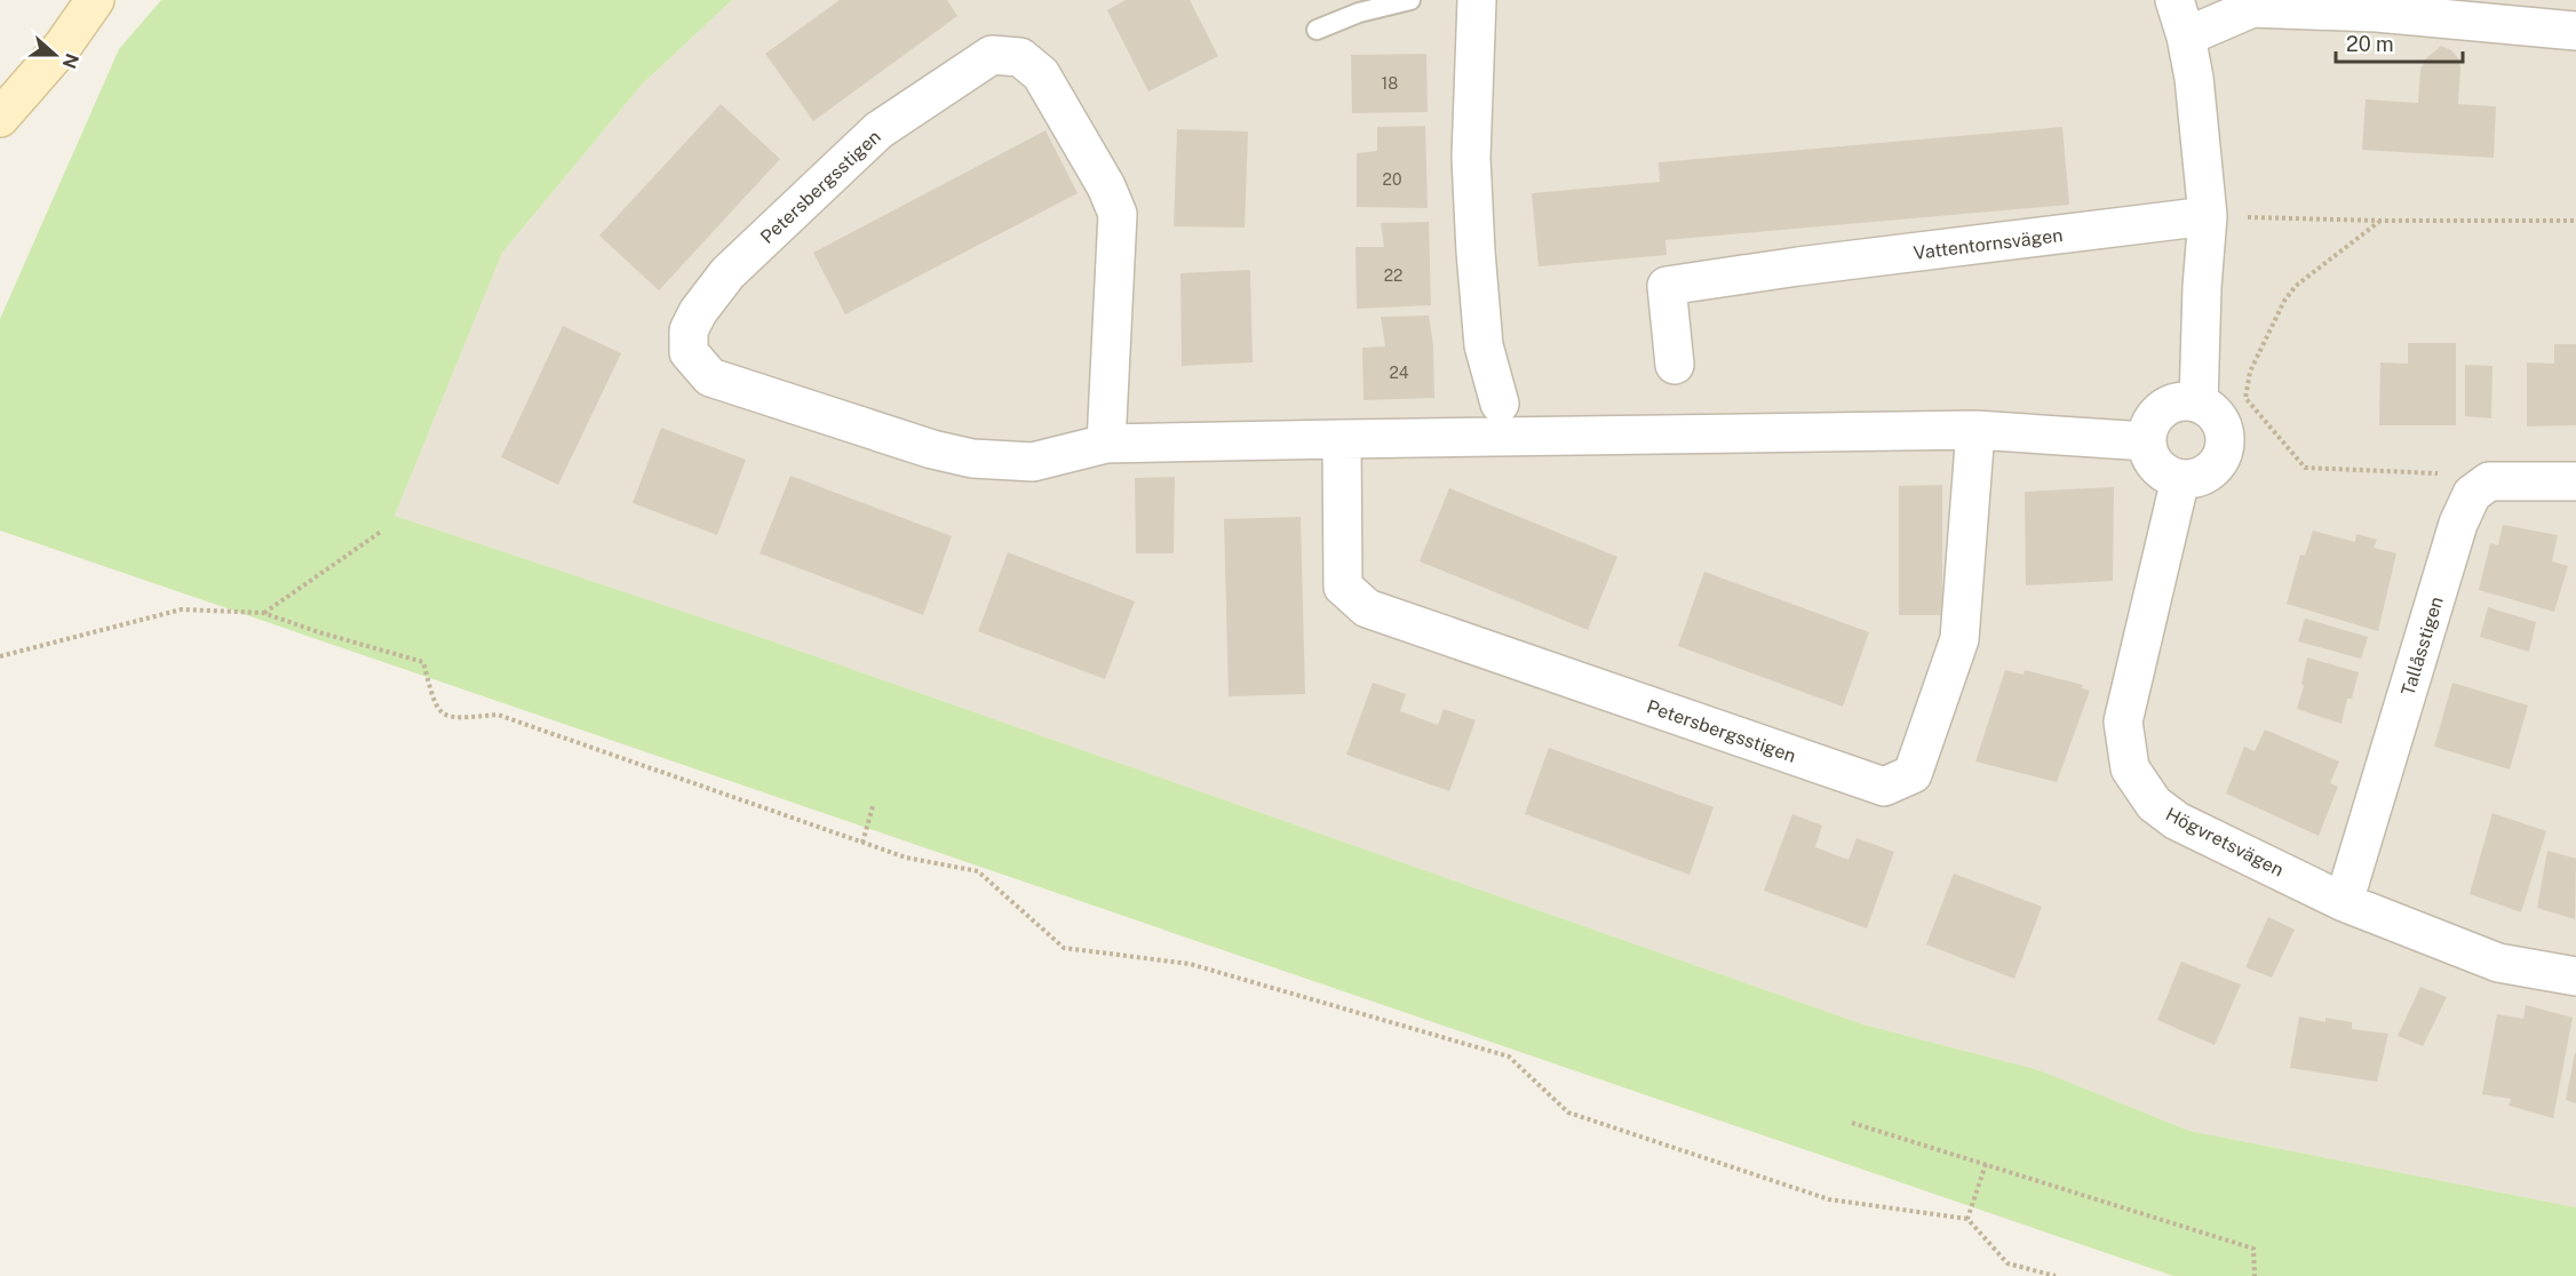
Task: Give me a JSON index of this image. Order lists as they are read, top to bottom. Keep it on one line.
{"streets":{"street":["Petersbergsstigen","Vattentornsvägen","Tallåsstigen","Högvretsvägen"]},"crossings":[["Petersbergsstigen","Högvretsvägen"],["Tallåsstigen","Högvretsvägen"]],"house_numbers":["18","20","22","24"],"scale_bar":"20 m","north":"right"}
